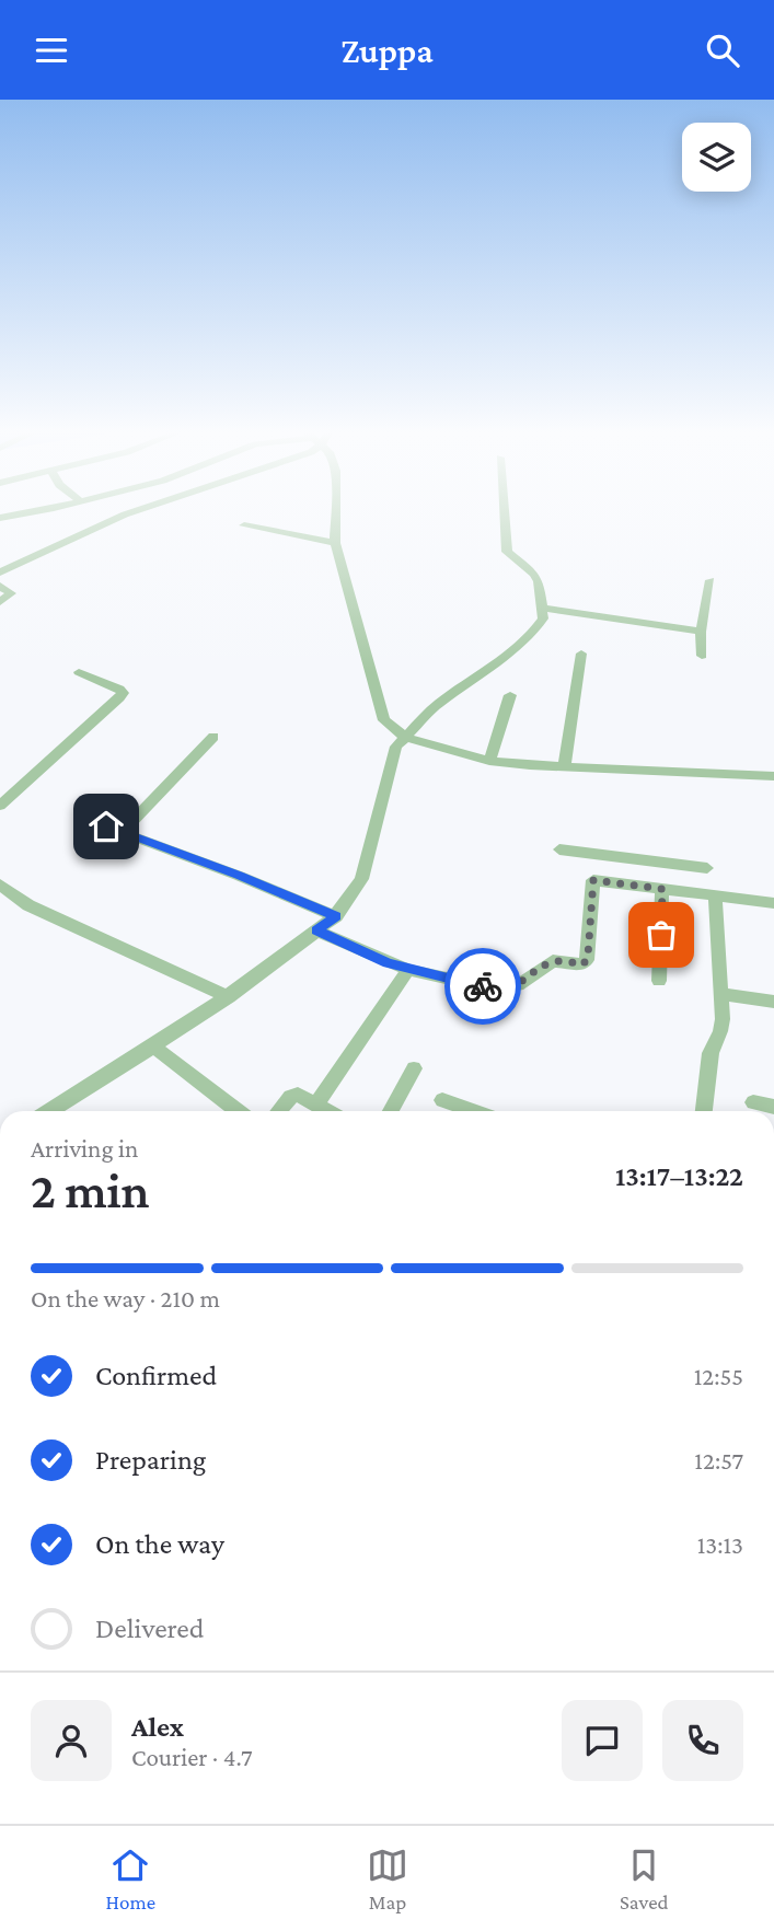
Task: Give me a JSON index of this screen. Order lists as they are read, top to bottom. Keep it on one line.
{"page":{"header":"Zuppa","heading":["2 min","Arriving in","13:17–13:22"],"panel":["Alex","Courier · 4.7"],"bar":"On the way · 210 m","list":[["Confirmed","12:55"],["Preparing","12:57"],["On the way","13:13"],"Delivered"],"tabs":["Home","Map","Saved"]}}
